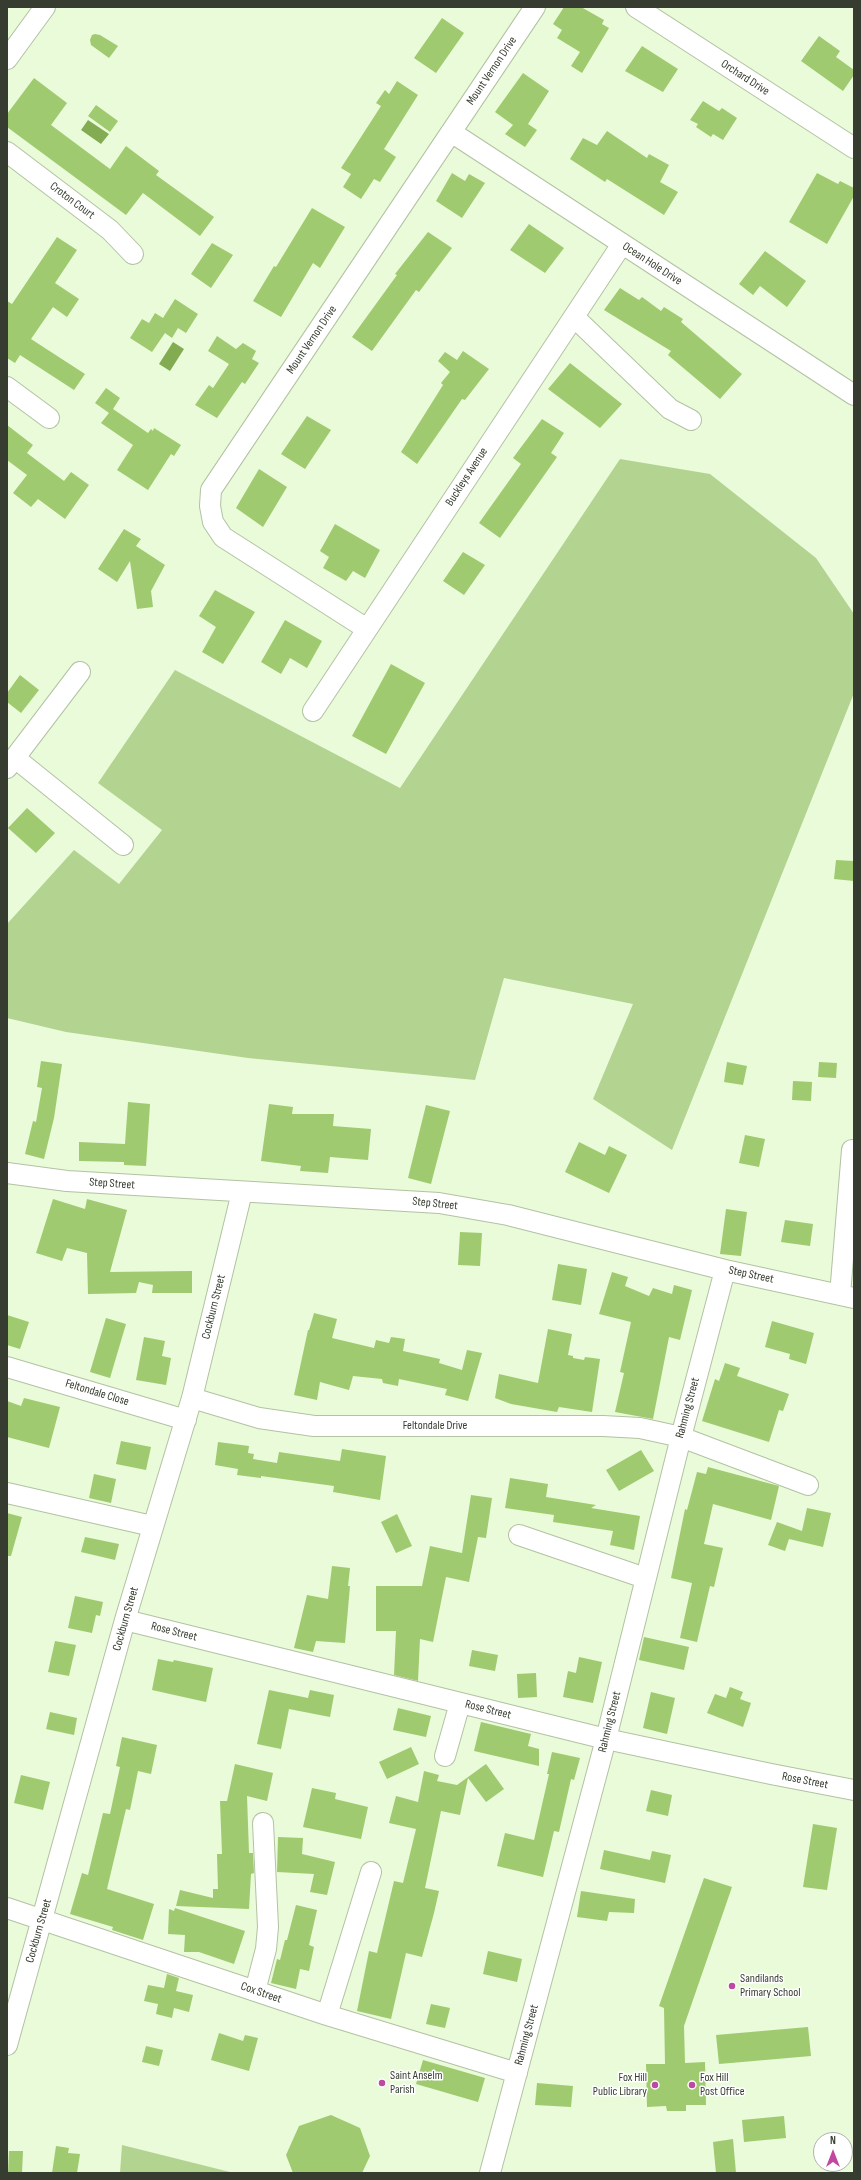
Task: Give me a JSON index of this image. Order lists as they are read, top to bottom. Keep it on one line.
{"streets":{"street":["Mount Vernon Drive","Orchard Drive","Croton Court","Ocean Hole Drive","Buckleys Avenue","Step Street","Cockburn Street","Feltondale Close","Rahming Street","Feltondale Drive","Rose Street","Cox Street"]},"crossings":[["Mount Vernon Drive","Ocean Hole Drive"],["Mount Vernon Drive","Buckleys Avenue"],["Ocean Hole Drive","Buckleys Avenue"],["Step Street","Cockburn Street"],["Step Street","Rahming Street"],["Cockburn Street","Feltondale Close"],["Cockburn Street","Feltondale Drive"],["Cockburn Street","Rose Street"],["Cockburn Street","Cox Street"],["Rahming Street","Feltondale Drive"],["Rahming Street","Rose Street"],["Rahming Street","Cox Street"]],"places":["Sandilands Primary School","Saint Anselm Parish","Fox Hill Public Library","Fox Hill Post Office"],"north":"top"}
